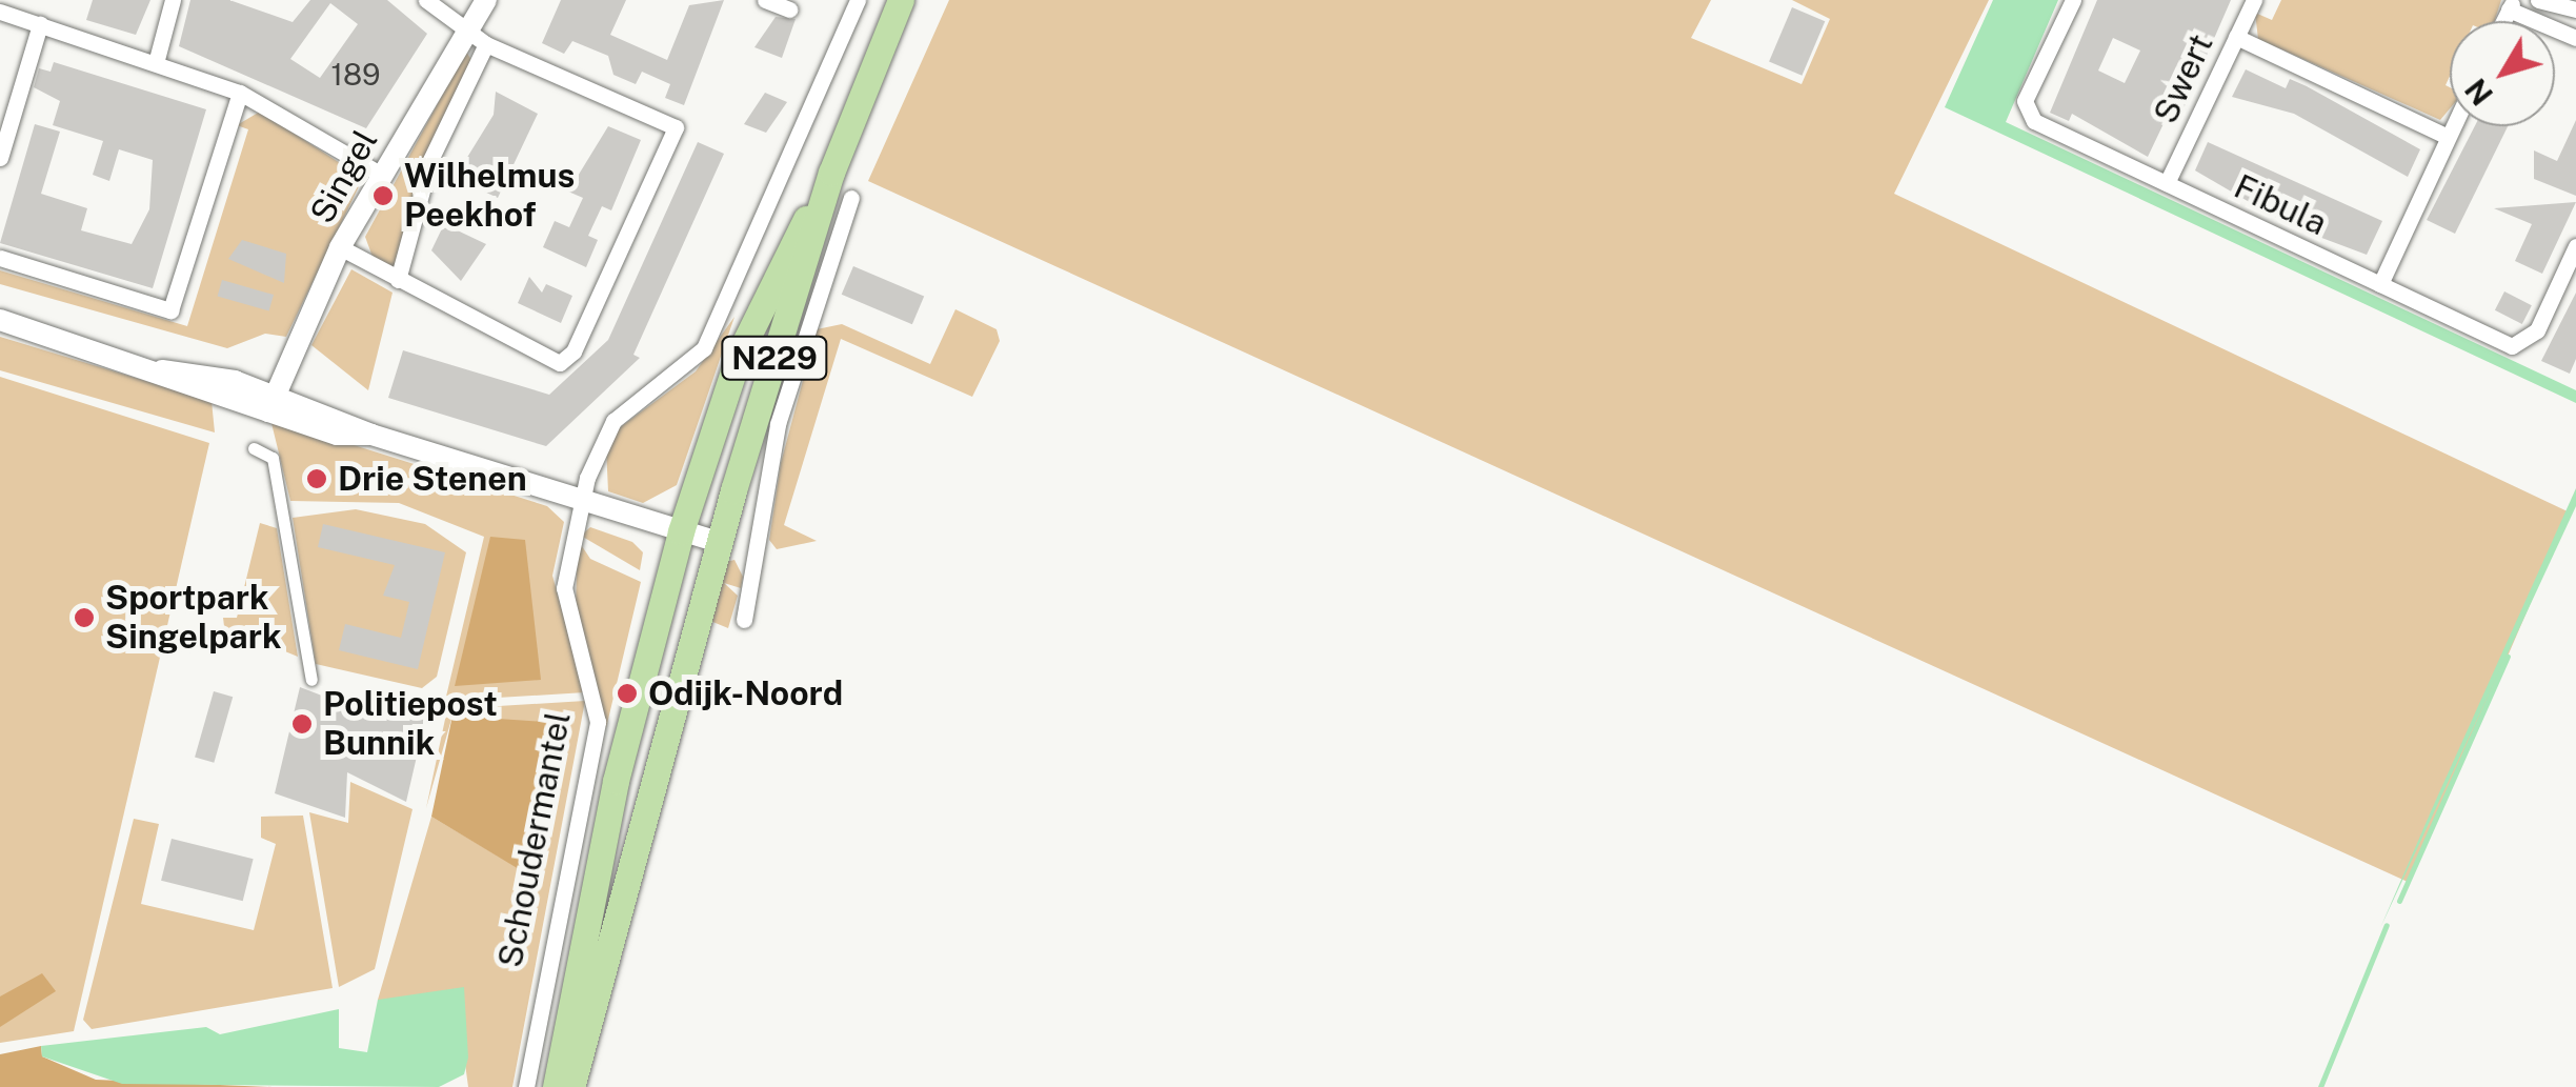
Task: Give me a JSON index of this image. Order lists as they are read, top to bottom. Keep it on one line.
{"streets":{"main road":["N229","Schoudermantel"],"street":["Swert","Singel","Fibula"]},"crossings":[["Swert","Fibula"]],"places":["Wilhelmus Peekhof","Drie Stenen","Sportpark Singelpark","Odijk-Noord","Politiepost Bunnik"],"house_numbers":["189"],"north":"bottom left"}
